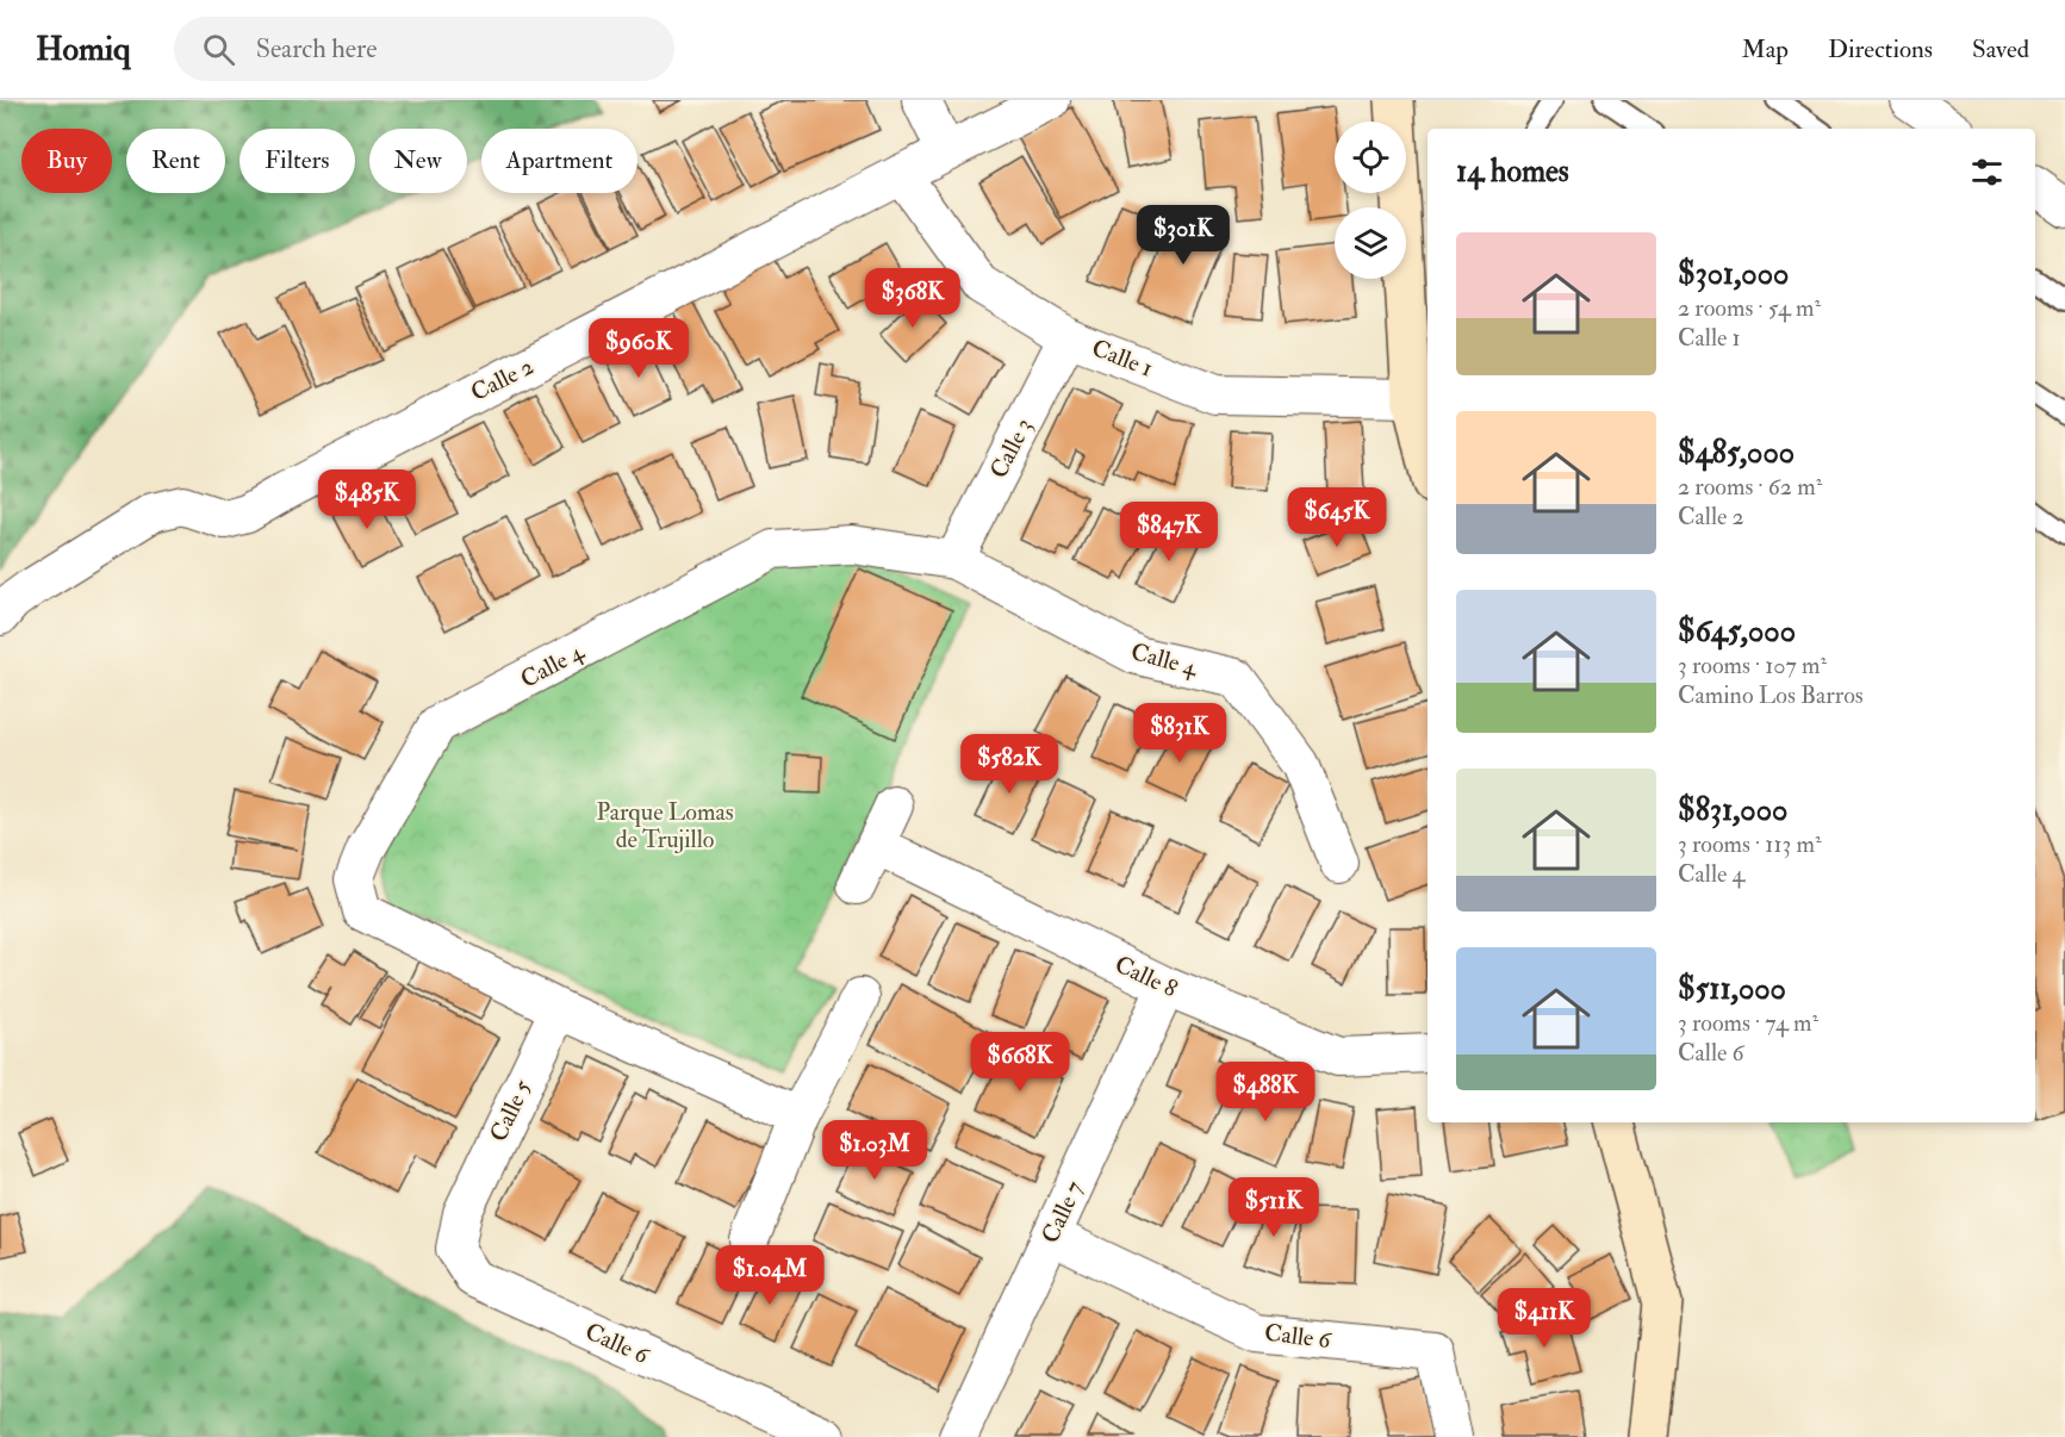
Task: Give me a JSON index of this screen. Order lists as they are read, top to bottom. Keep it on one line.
{"streets":{"street":["Calle 1","Calle 2","Calle 3","Calle 4","Calle 8","Calle 5","Calle 7","Calle 6"]},"crossings":[["Calle 1","Calle 2"],["Calle 1","Calle 3"],["Calle 3","Calle 4"],["Calle 4","Calle 5"],["Calle 8","Calle 7"],["Calle 5","Calle 6"],["Calle 7","Calle 6"]],"parks":["Parque Lomas de Trujillo"],"page":{"header":"Homiq","search":"Search here","nav":["Map","Directions","Saved"],"chip":["Buy","Rent","Filters","New","Apartment"],"heading":"14 homes","price":["$301K","$368K","$960K","$485K","$645K","$847K","$831K","$582K","$668K","$488K","$1.03M","$511K","$1.04M","$411K"],"list":[{"name":"$301,000","note":"2 rooms · 54 m² · Calle 1"},{"name":"$485,000","note":"2 rooms · 62 m² · Calle 2"},{"name":"$645,000","note":"3 rooms · 107 m² · Camino Los Barros"},{"name":"$831,000","note":"3 rooms · 113 m² · Calle 4"},{"name":"$511,000","note":"3 rooms · 74 m² · Calle 6"}]}}
